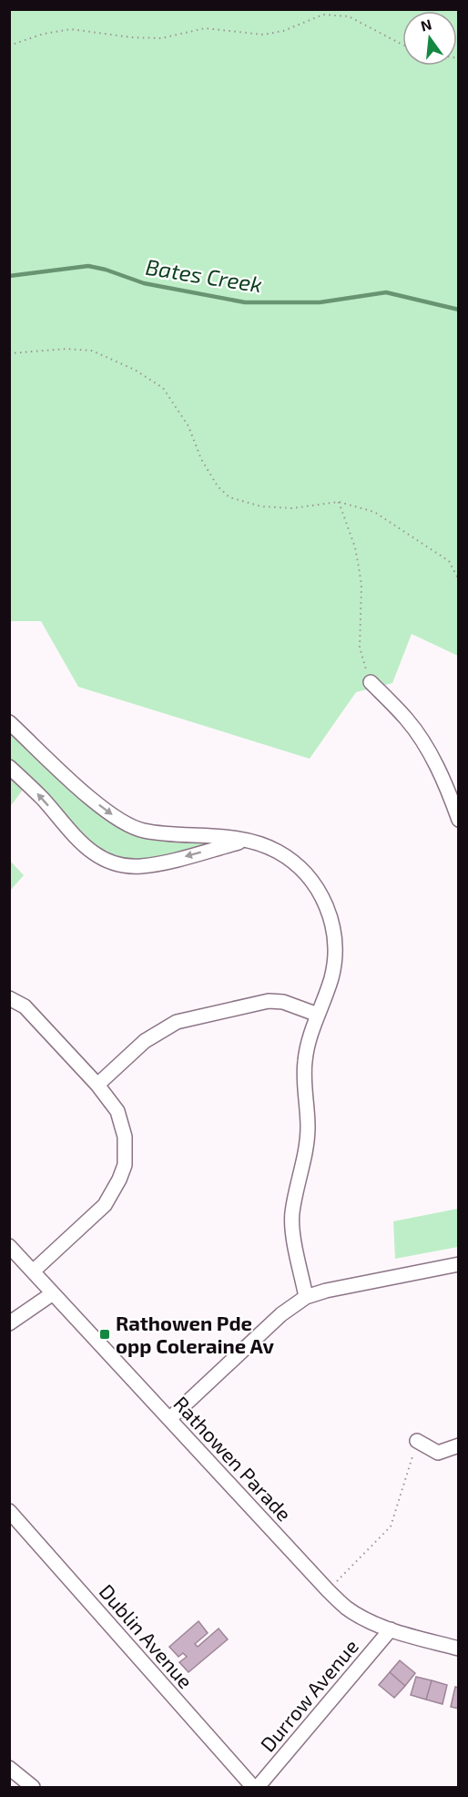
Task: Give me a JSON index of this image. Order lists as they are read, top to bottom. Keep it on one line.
{"streets":{"street":["Rathowen Parade","Dublin Avenue","Durrow Avenue"]},"crossings":[["Rathowen Parade","Durrow Avenue"]],"water":["Bates Creek"],"places":{"transit":["Rathowen Pde opp Coleraine Av"]},"north":"top"}
